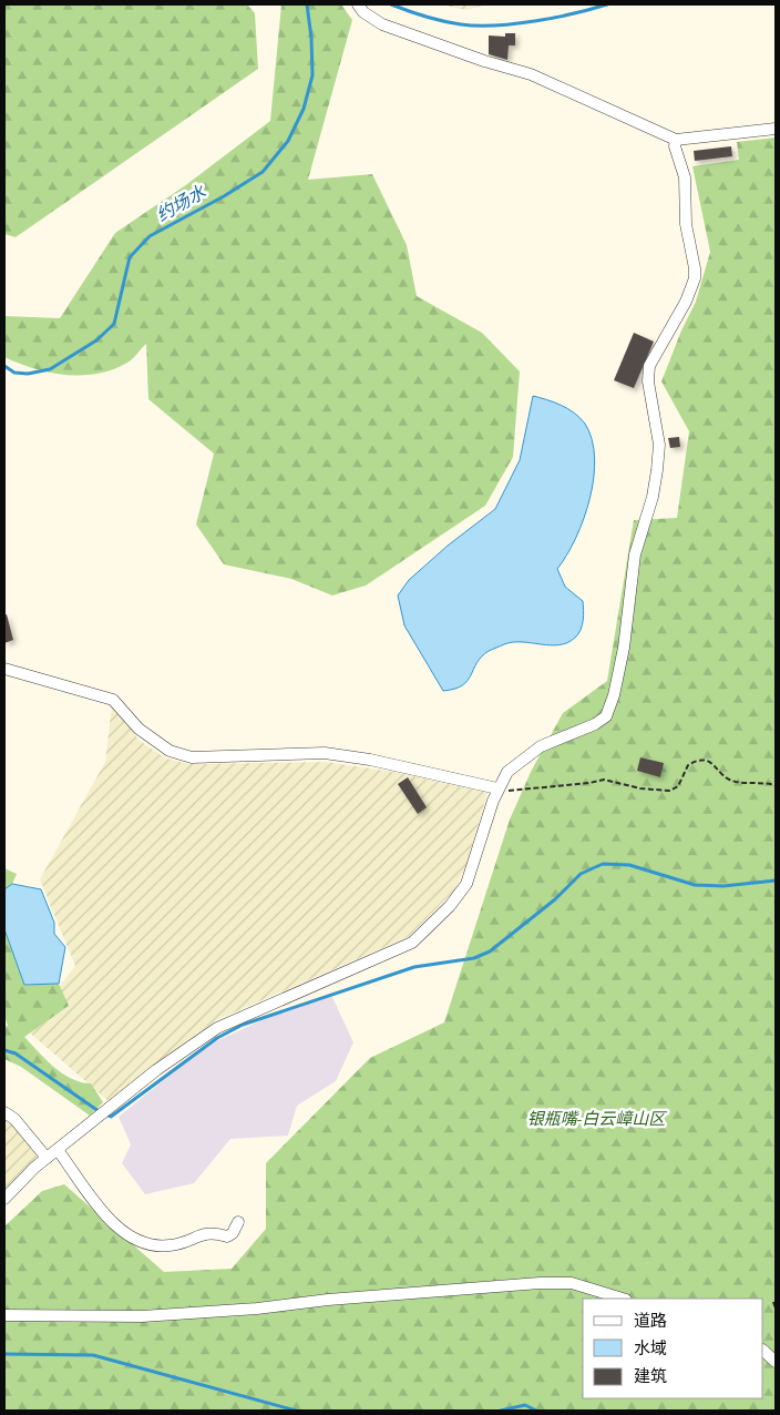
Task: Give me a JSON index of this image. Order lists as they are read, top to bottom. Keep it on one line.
{"water":["约场水"],"parks":["银瓶嘴-白云嶂山区"],"legend":["道路","水域","建筑"]}
